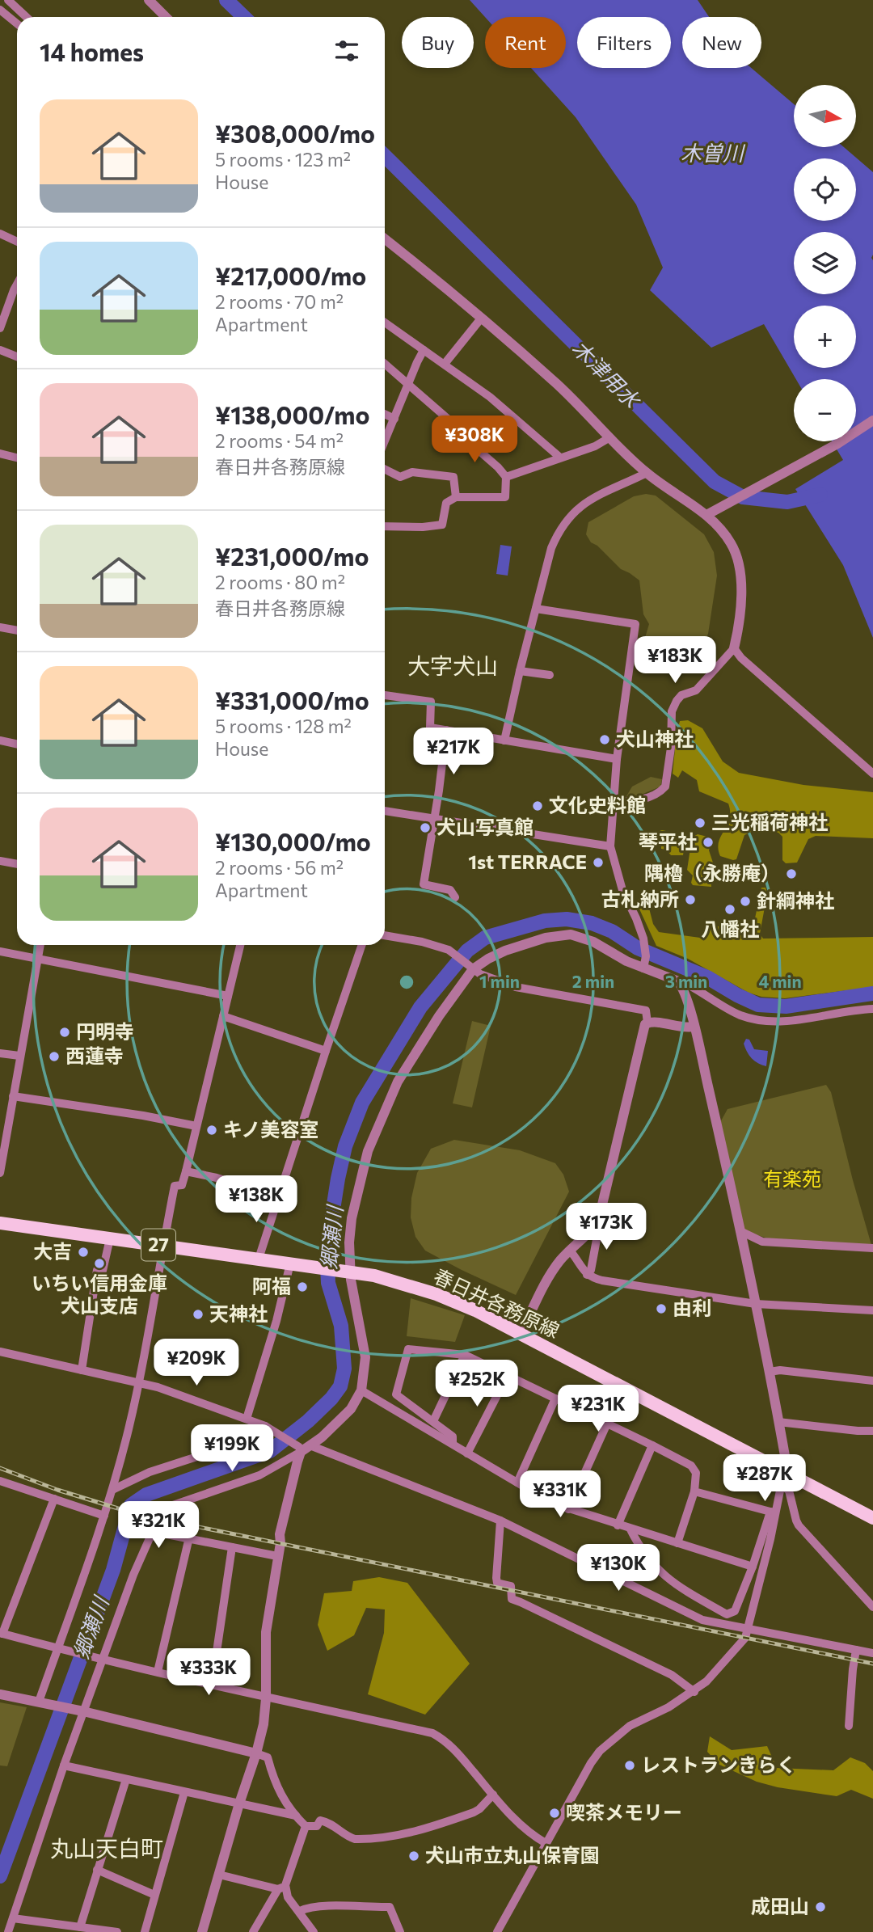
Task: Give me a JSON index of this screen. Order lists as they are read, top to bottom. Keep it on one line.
{"streets":{"main road":["27","春日井各務原線"]},"districts":["大字犬山","丸山天白町"],"water":["木曽川","木津用水","郷瀬川"],"parks":["有楽苑"],"places":["犬山神社","文化史料館","三光稲荷神社","犬山写真館","琴平社","1st TERRACE","隅櫓（永勝庵）","古札納所","針綱神社","八幡社","円明寺","西蓮寺","キノ美容室","大吉","いちい信用金庫 犬山支店","阿福","由利","天神社","レストランきらく","喫茶メモリー","犬山市立丸山保育園","成田山"],"north":"right","page":{"chip":["Buy","Rent","Filters","New"],"heading":"14 homes","map_buttons":["+","−"],"list":[{"name":"¥308,000/mo","note":"5 rooms · 123 m² · House"},{"name":"¥217,000/mo","note":"2 rooms · 70 m² · Apartment"},{"name":"¥138,000/mo","note":"2 rooms · 54 m² · 春日井各務原線"},{"name":"¥231,000/mo","note":"2 rooms · 80 m² · 春日井各務原線"},{"name":"¥331,000/mo","note":"5 rooms · 128 m² · House"},{"name":"¥130,000/mo","note":"2 rooms · 56 m² · Apartment"}],"price":["¥308K","¥183K","¥217K","¥138K","¥173K","¥209K","¥252K","¥231K","¥199K","¥287K","¥331K","¥321K","¥130K","¥333K"]},"rings":["1 min","2 min","3 min","4 min"]}
